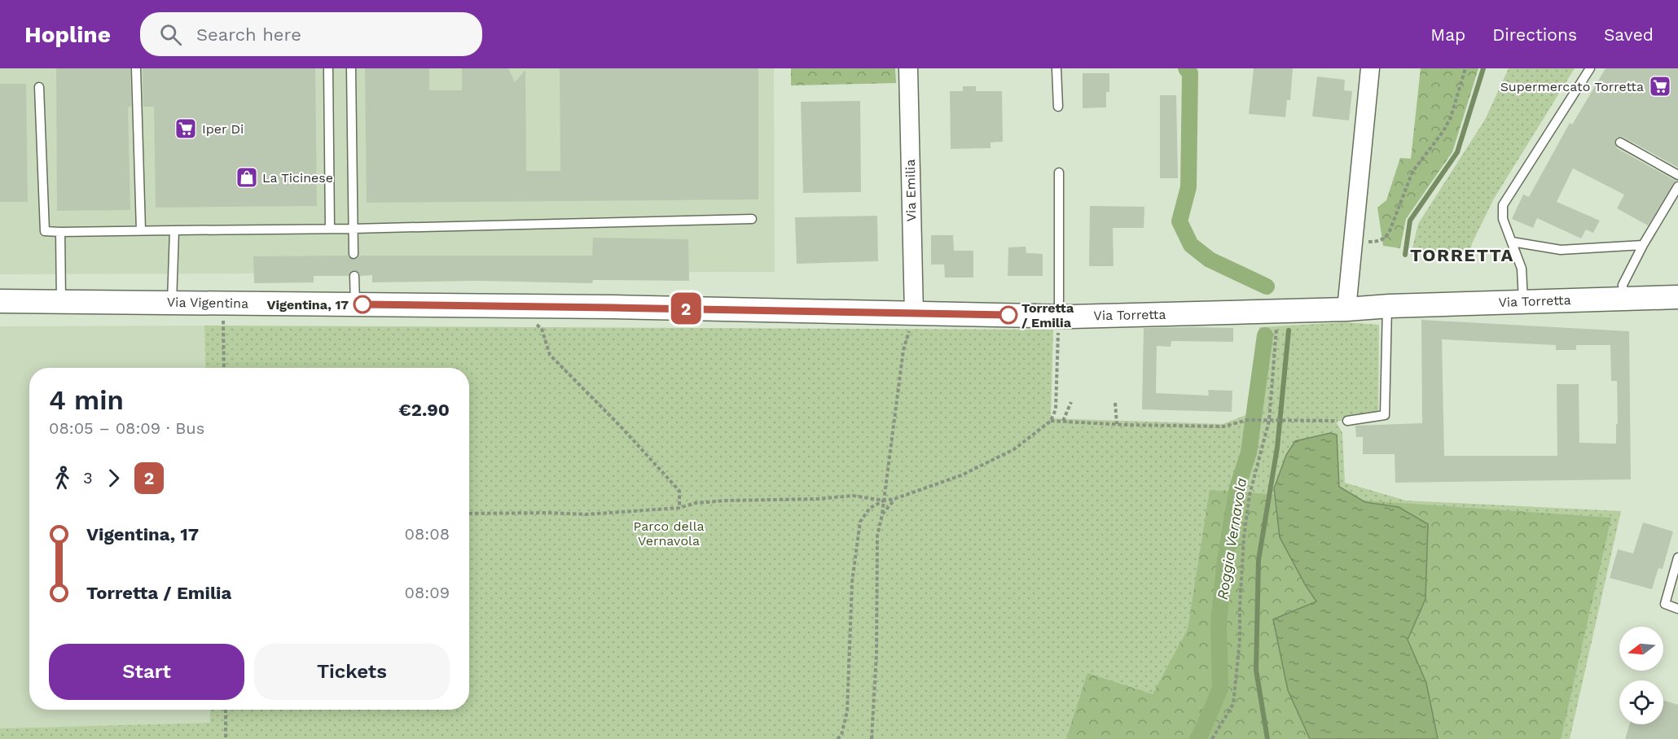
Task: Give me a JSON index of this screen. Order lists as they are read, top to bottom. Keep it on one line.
{"streets":{"street":["Via Emilia","Via Torretta","Via Vigentina"]},"crossings":[["Via Emilia","Via Torretta"],["Via Emilia","Via Vigentina"],["Via Torretta","Via Vigentina"]],"districts":["TORRETTA"],"water":["Roggia Vernavola"],"parks":["Parco della Vernavola"],"places":{"supermarket":["Supermercato Torretta","Iper Di"],"shop":["La Ticinese"],"other":["Vigentina, 17","Torretta / Emilia"]},"lines":["bus line 2"],"north":"left","page":{"header":"Hopline","search":"Search here","nav":["Map","Directions","Saved"],"on_map":"2","heading":["4 min","08:05 – 08:09 · Bus","€2.90"],"legs":["3","2"],"list":[{"name":"Vigentina, 17","value":"08:08"},{"name":"Torretta / Emilia","value":"08:09"}],"buttons":["Start","Tickets"]}}
